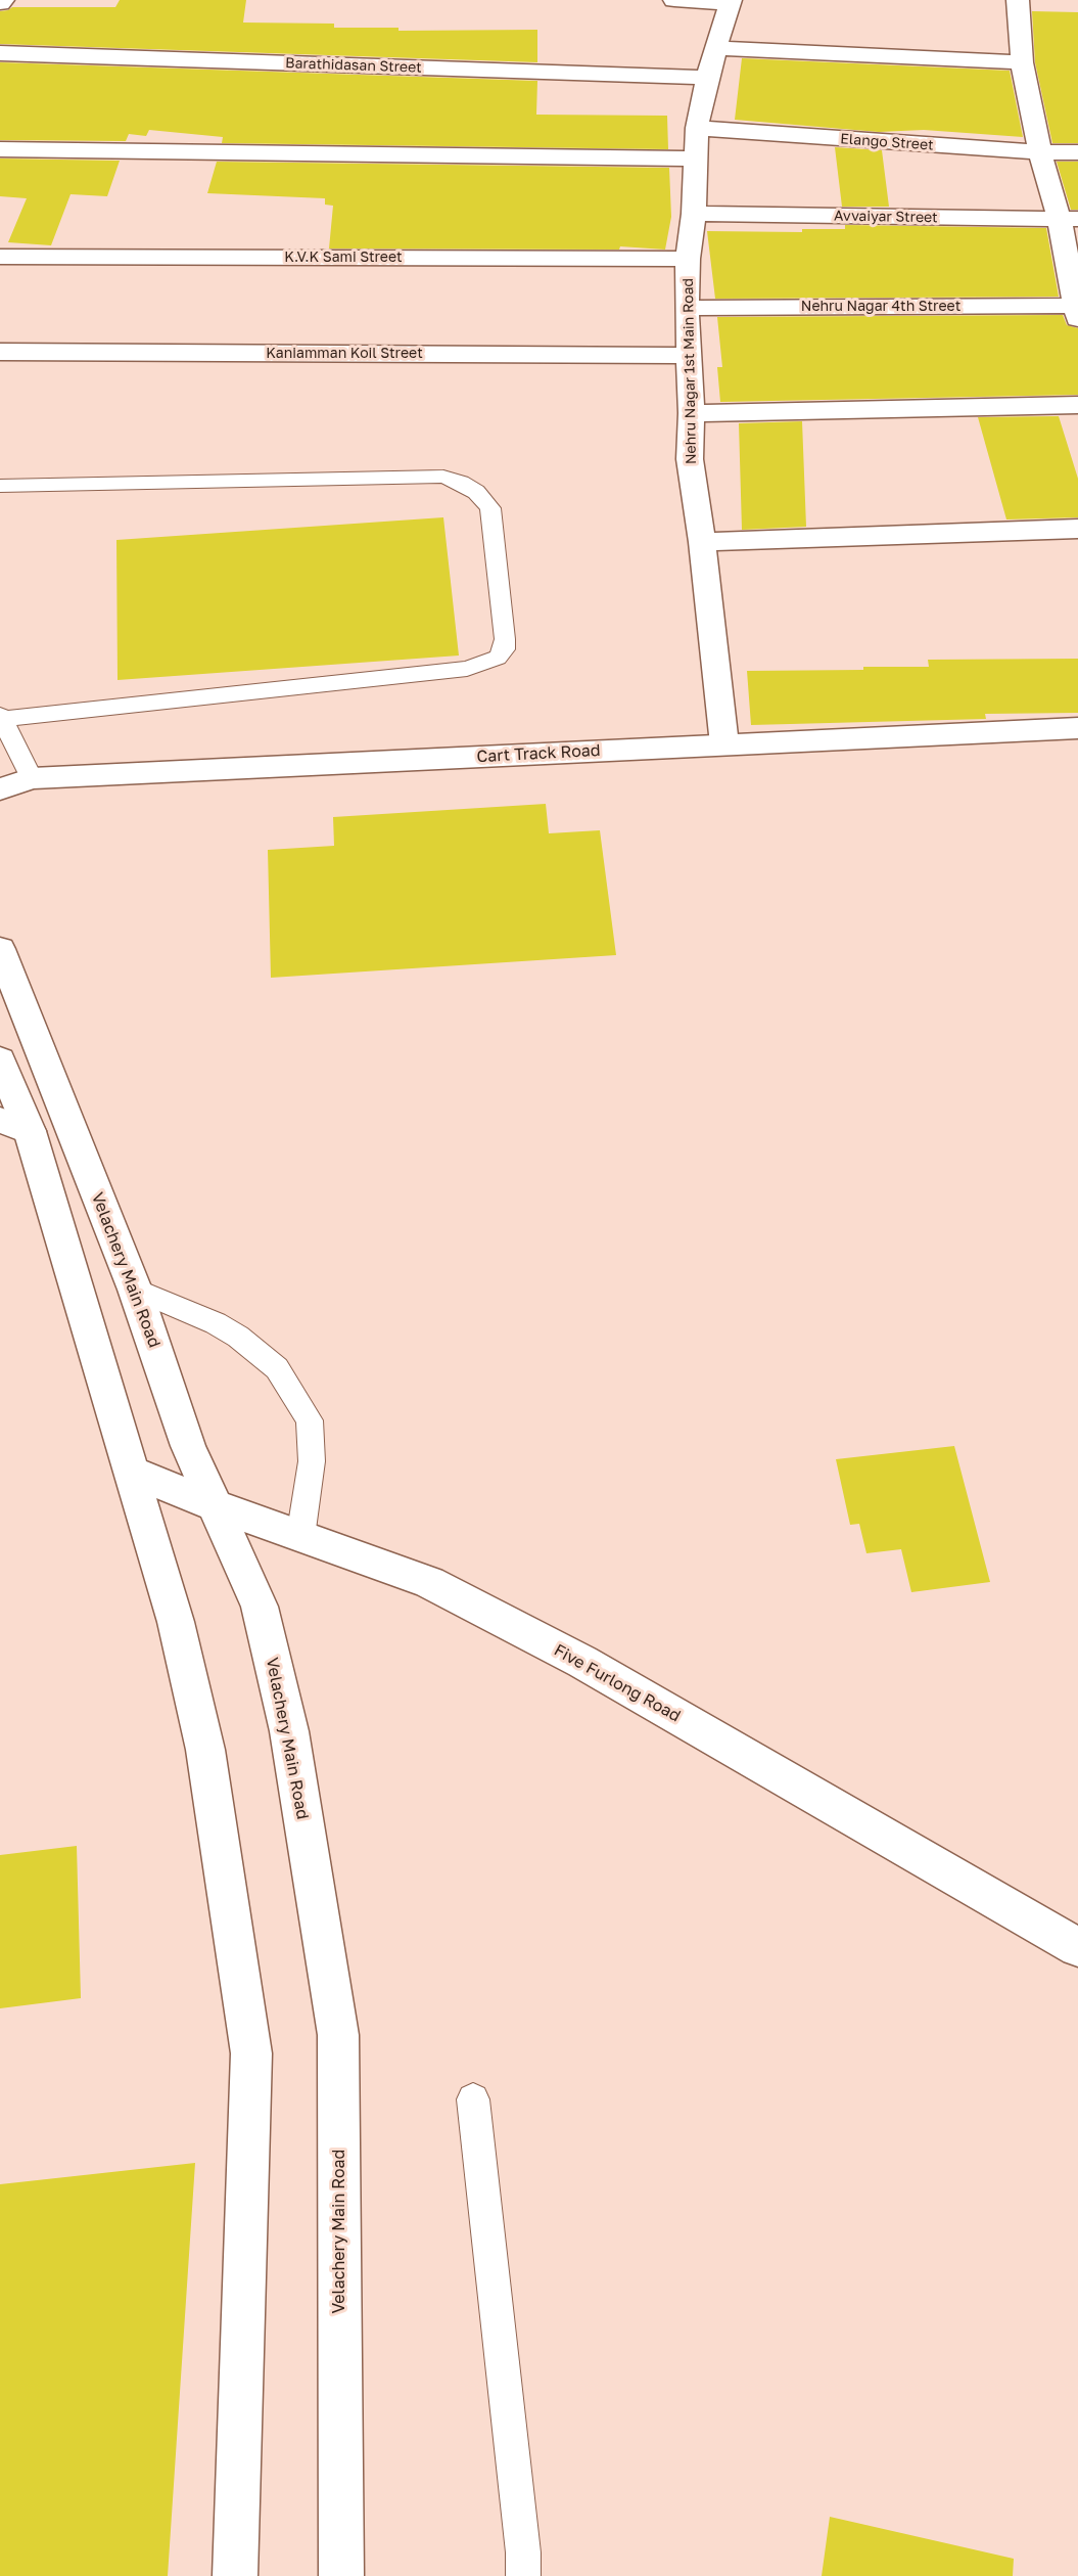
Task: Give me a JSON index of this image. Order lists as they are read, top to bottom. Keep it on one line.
{"streets":{"street":["Barathidasan Street","Elango Street","Avvaiyar Street","K.V.K Sami Street","Nehru Nagar 4th Street","Kaniamman Koil Street","Nehru Nagar 1st Main Road","Cart Track Road","Velachery Main Road","Five Furlong Road"]},"crossings":[["Barathidasan Street","Nehru Nagar 1st Main Road"],["Elango Street","Nehru Nagar 1st Main Road"],["Avvaiyar Street","Nehru Nagar 1st Main Road"],["K.V.K Sami Street","Nehru Nagar 1st Main Road"],["Nehru Nagar 4th Street","Nehru Nagar 1st Main Road"],["Kaniamman Koil Street","Nehru Nagar 1st Main Road"],["Nehru Nagar 1st Main Road","Cart Track Road"],["Velachery Main Road","Five Furlong Road"]]}
